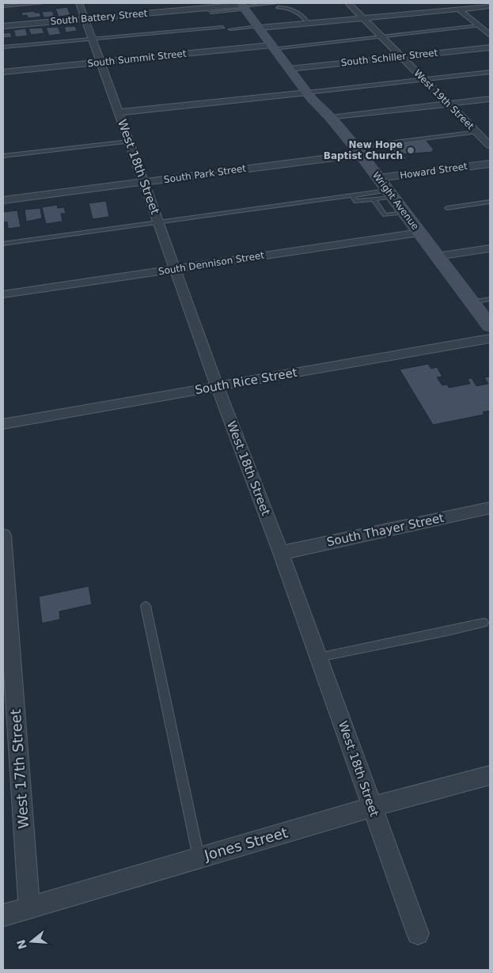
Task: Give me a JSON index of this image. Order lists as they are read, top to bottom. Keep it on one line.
{"streets":{"main road":["Wright Avenue"],"street":["South Battery Street","South Schiller Street","South Summit Street","West 19th Street","West 18th Street","Howard Street","South Park Street","South Dennison Street","South Rice Street","South Thayer Street","West 17th Street","Jones Street"]},"crossings":[["South Battery Street","West 18th Street"],["South Battery Street","Wright Avenue"],["South Schiller Street","West 19th Street"],["South Schiller Street","Wright Avenue"],["South Summit Street","West 18th Street"],["South Summit Street","Wright Avenue"],["West 18th Street","South Park Street"],["West 18th Street","South Dennison Street"],["West 18th Street","South Rice Street"],["West 18th Street","South Thayer Street"],["West 18th Street","Jones Street"],["Howard Street","Wright Avenue"],["South Park Street","Wright Avenue"],["Wright Avenue","South Dennison Street"],["West 17th Street","Jones Street"]],"places":["New Hope Baptist Church"],"north":"left"}
